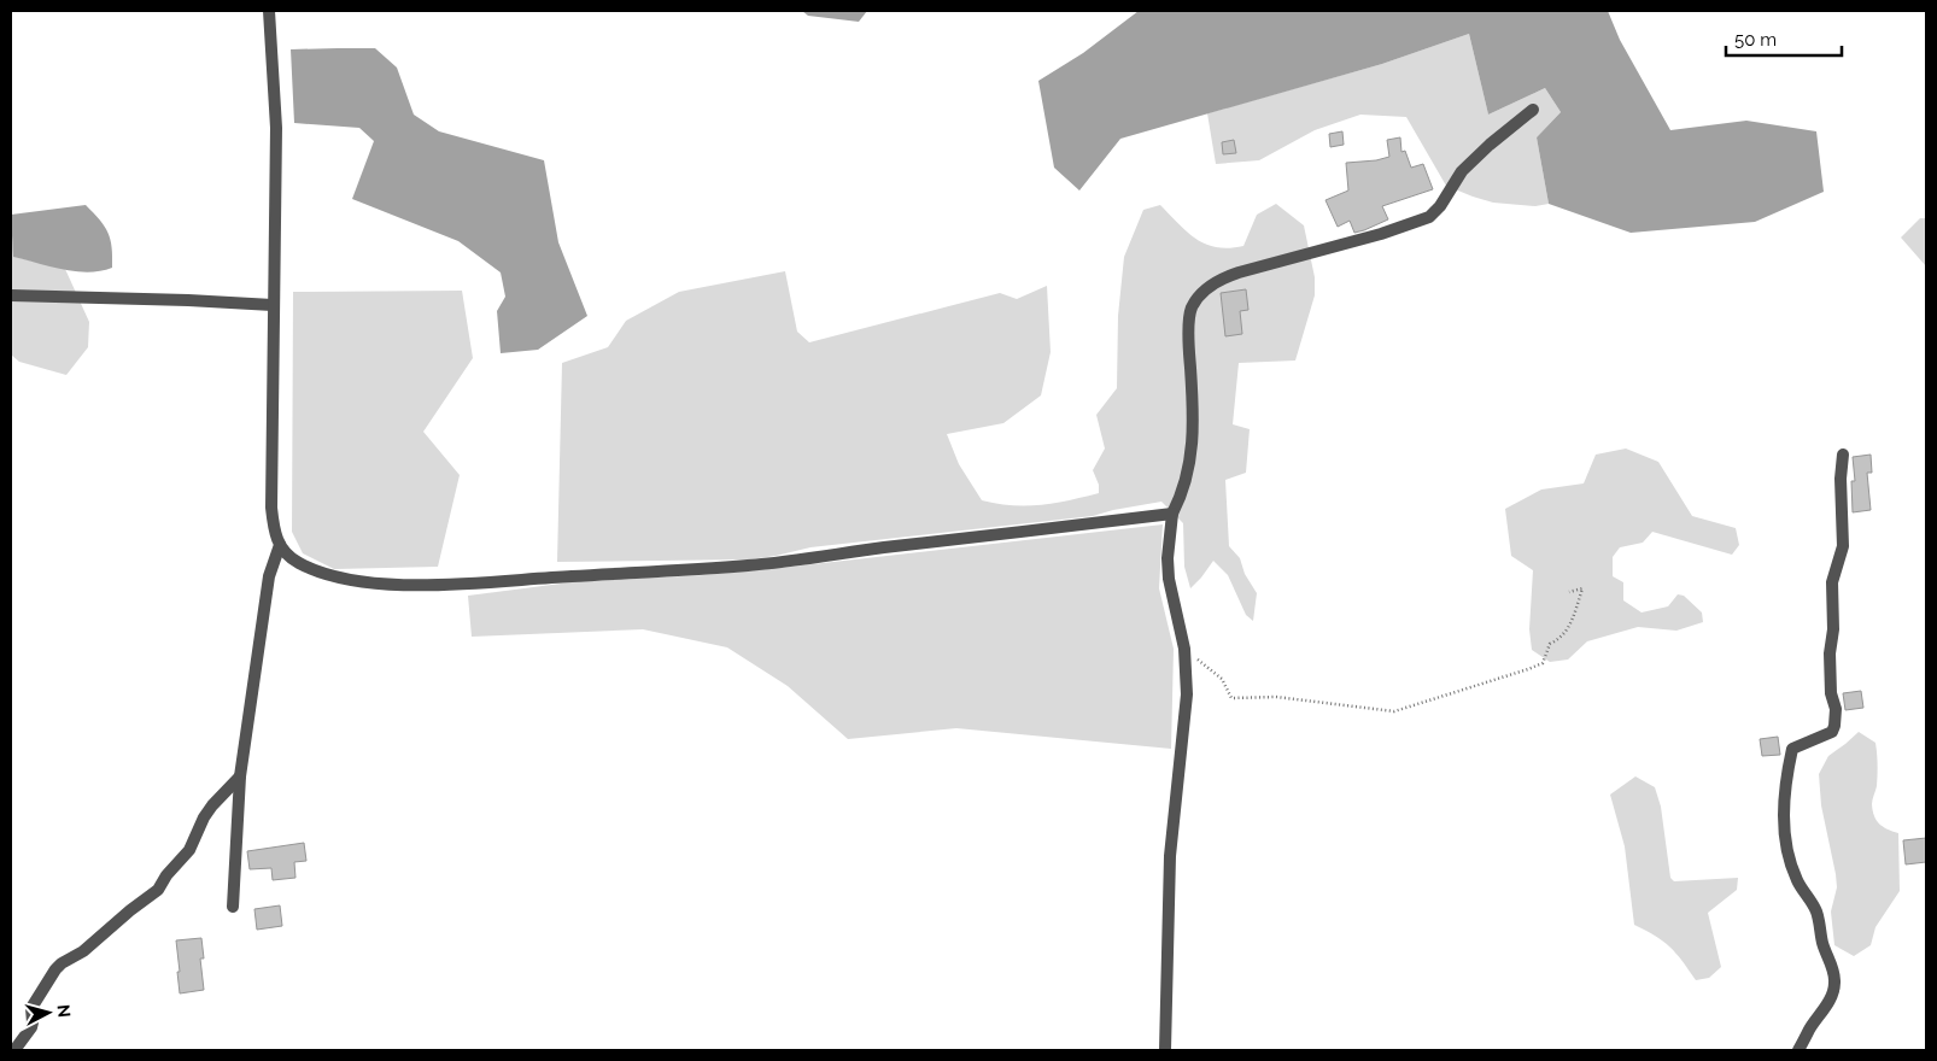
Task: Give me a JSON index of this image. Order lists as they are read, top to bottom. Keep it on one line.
{"scale_bar":"50 m","north":"right"}
